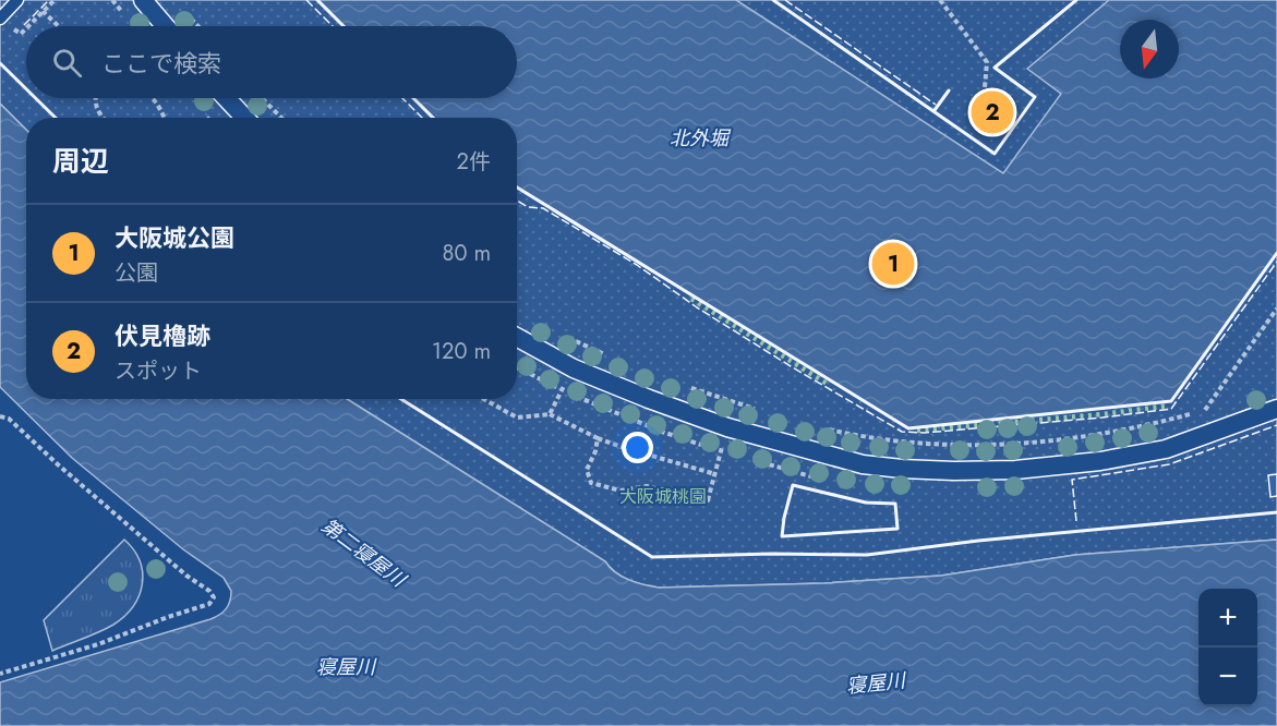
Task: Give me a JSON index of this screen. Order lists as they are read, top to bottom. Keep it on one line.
{"water":["北外堀","第二寝屋川","寝屋川"],"parks":["大阪城桃園"],"north":"bottom","page":{"search":"ここで検索","pins":["2","1"],"heading":["周辺","2件"],"list":[{"mark":"1","name":"大阪城公園","note":"公園","value":"80 m"},{"mark":"2","name":"伏見櫓跡","note":"スポット","value":"120 m"}],"map_buttons":["+","−"]}}
